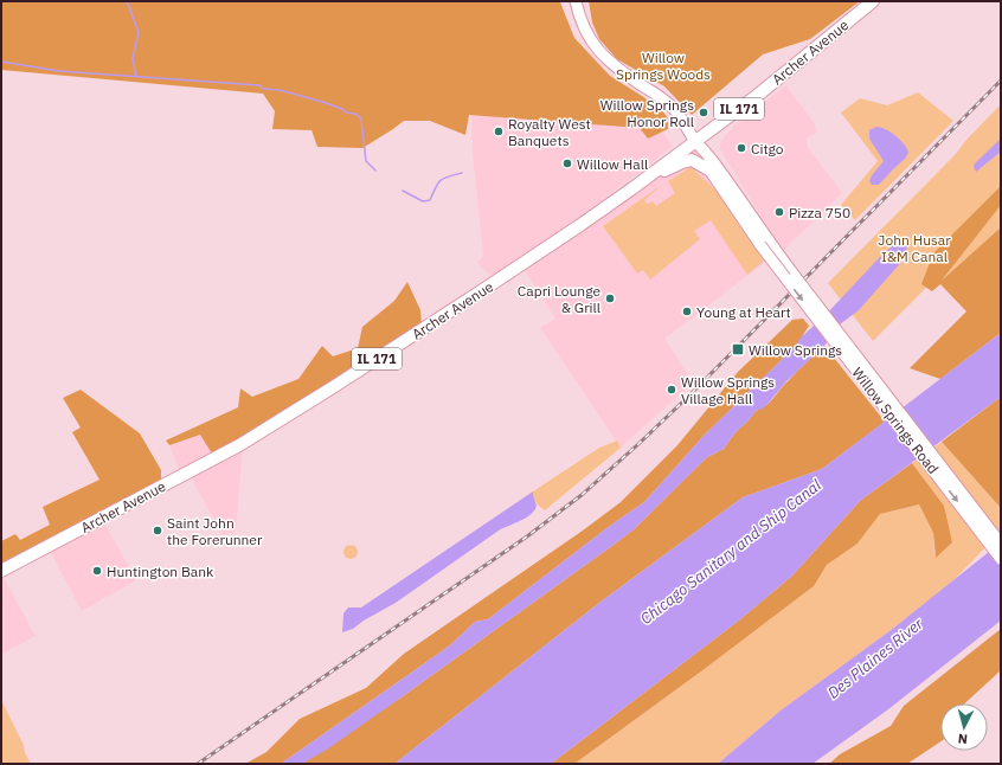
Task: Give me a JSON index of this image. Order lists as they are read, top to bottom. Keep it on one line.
{"streets":{"main road":["Archer Avenue","IL 171","Willow Springs Road"]},"crossings":[["Archer Avenue","Willow Springs Road"]],"water":["Chicago Sanitary and Ship Canal","Des Plaines River"],"parks":["Willow Springs Woods","John Husar I&M Canal"],"places":{"other":["Willow Springs Honor Roll","Royalty West Banquets","Citgo","Willow Hall","Pizza 750","Capri Lounge & Grill","Young at Heart","Willow Springs Village Hall","Saint John the Forerunner","Huntington Bank"],"transit":["Willow Springs"]},"north":"bottom"}
